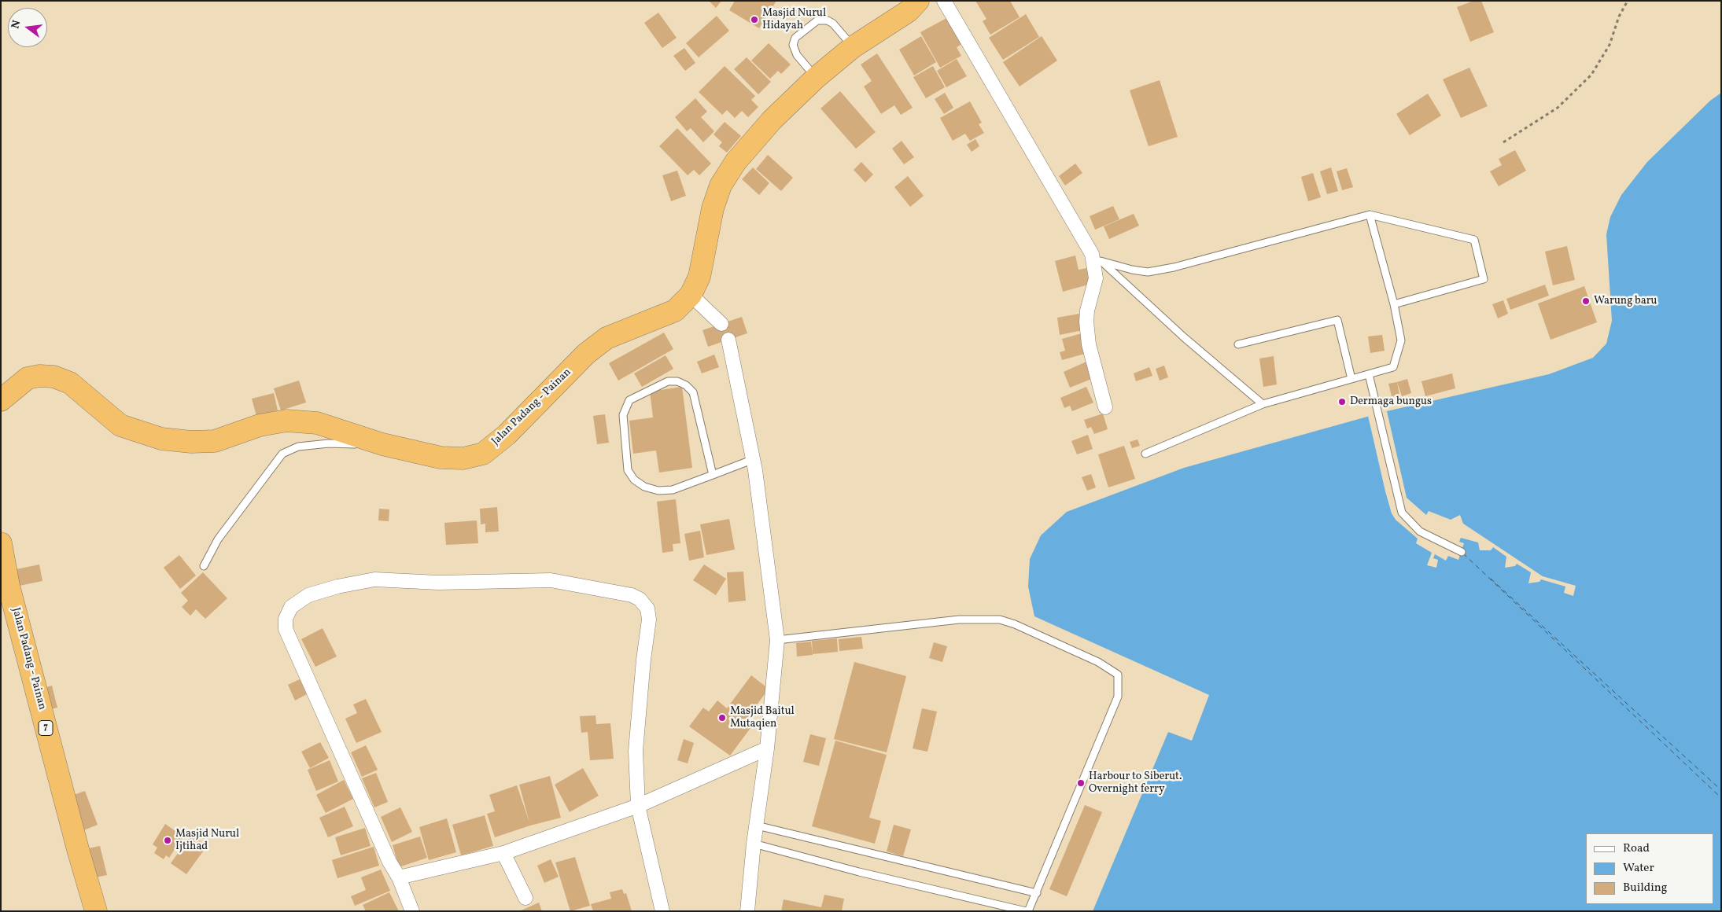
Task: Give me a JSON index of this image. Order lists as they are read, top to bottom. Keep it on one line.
{"streets":{"highway":["Jalan Padang - Painan","7"]},"places":["Masjid Nurul Hidayah","Warung baru","Dermaga bungus","Masjid Baitul Mutaqien","Harbour to Siberut. Overnight ferry","Masjid Nurul Ijtihad"],"legend":["Road","Water","Building"],"north":"left"}
